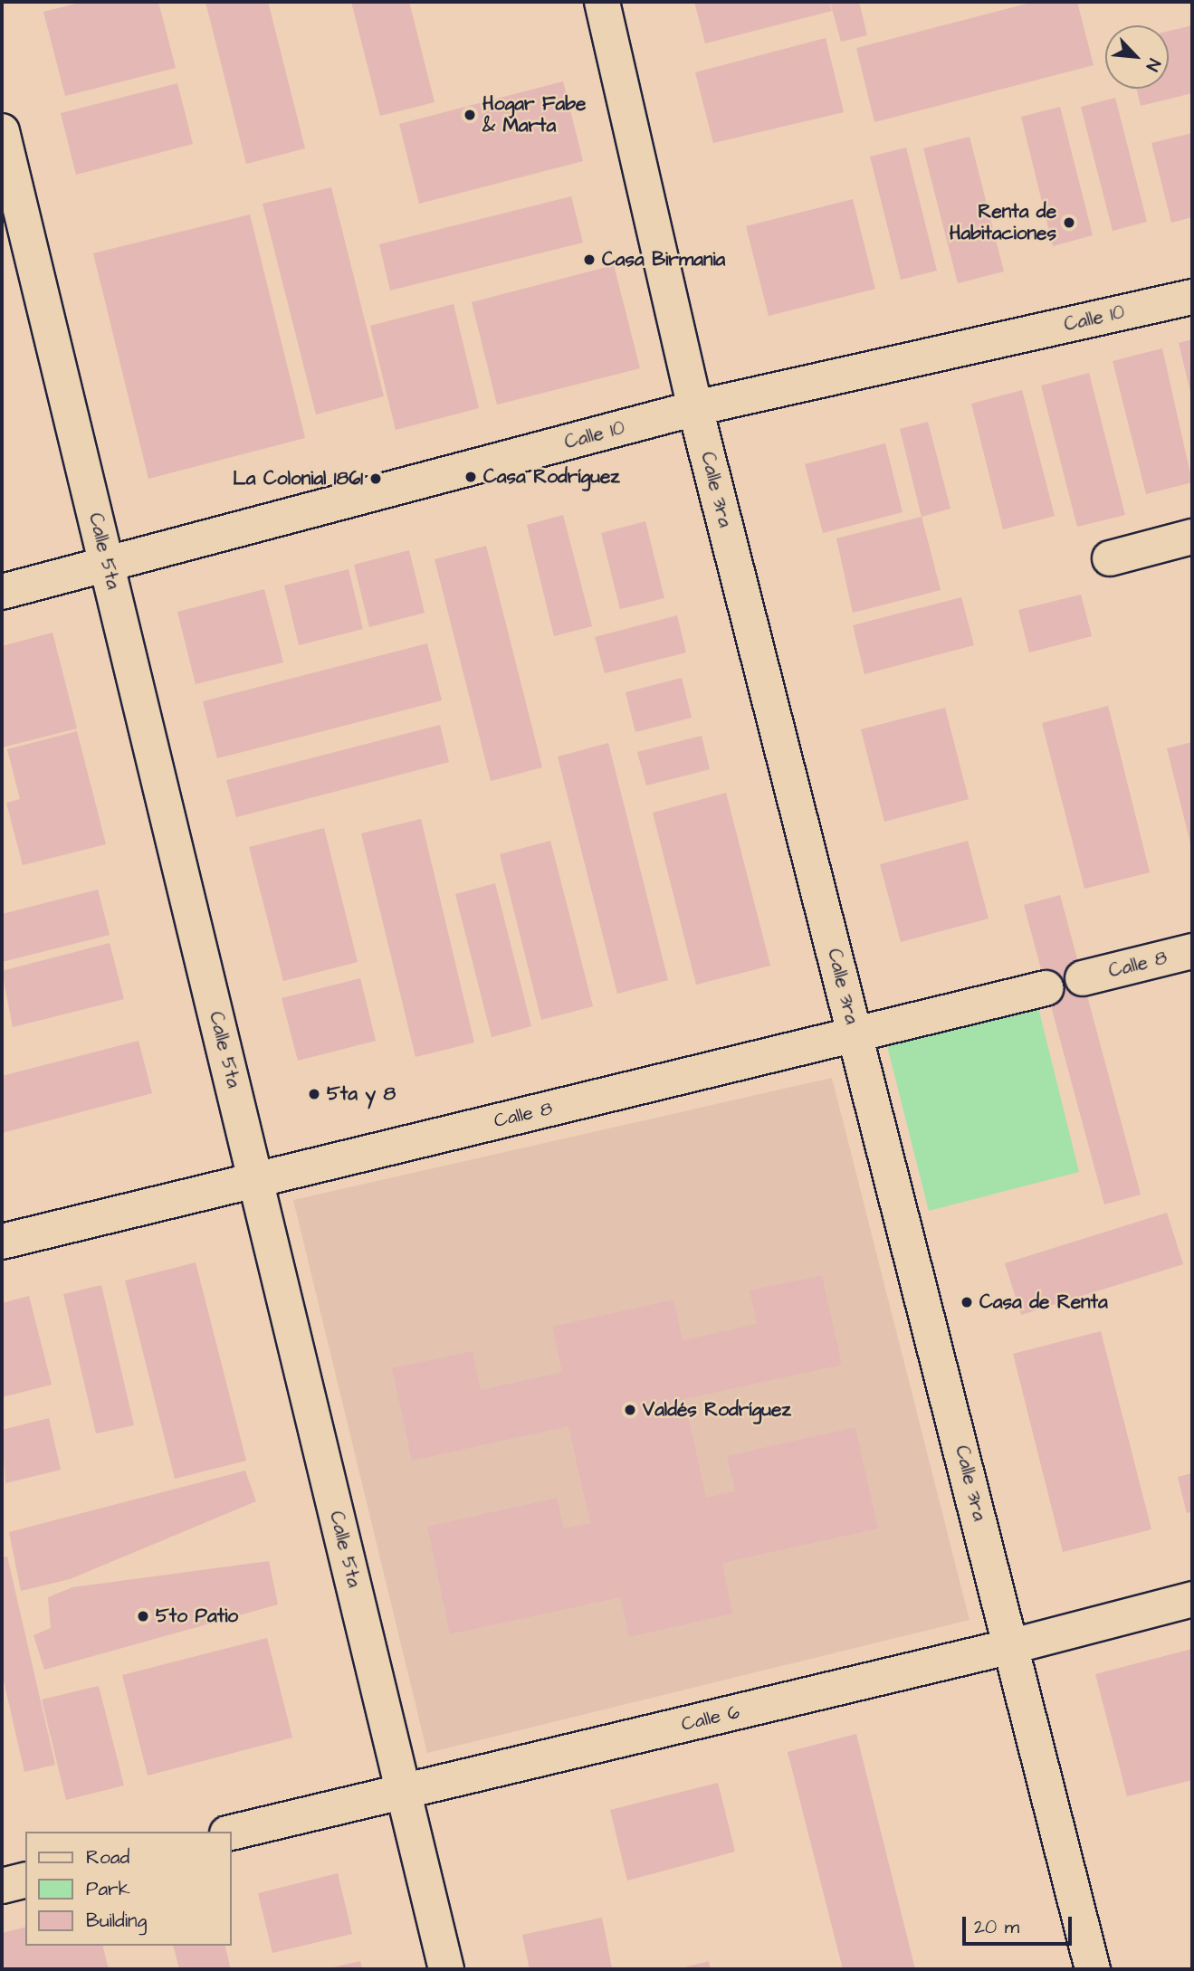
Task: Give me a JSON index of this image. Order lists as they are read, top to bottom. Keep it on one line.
{"streets":{"street":["Calle 10","Calle 3ra","Calle 5ta","Calle 8","Calle 6"]},"crossings":[["Calle 10","Calle 3ra"],["Calle 10","Calle 5ta"],["Calle 3ra","Calle 8"],["Calle 3ra","Calle 6"],["Calle 5ta","Calle 8"],["Calle 5ta","Calle 6"]],"places":["Hogar Fabe & Marta","Renta de Habitaciones","Casa Birmania","Casa Rodríguez","La Colonial 1861","5ta y 8","Casa de Renta","Valdés Rodríguez","5to Patio"],"legend":["Road","Park","Building"],"scale_bar":"20 m","north":"bottom right"}
